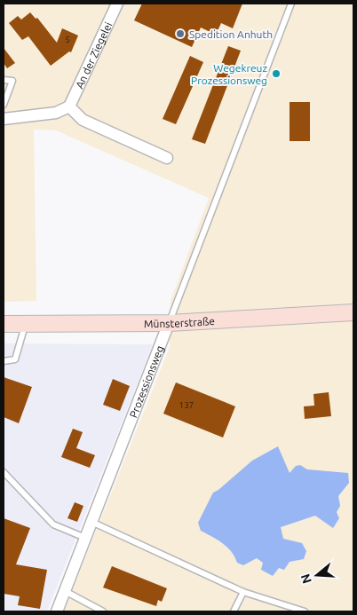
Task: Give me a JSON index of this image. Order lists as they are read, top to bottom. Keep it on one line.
{"streets":{"main road":["Münsterstraße"],"street":["An der Ziegelei","Prozessionsweg"]},"crossings":[["Münsterstraße","Prozessionsweg"]],"places":["Spedition Anhuth","Wegekreuz Prozessionsweg"],"house_numbers":["5","137"],"north":"left"}
